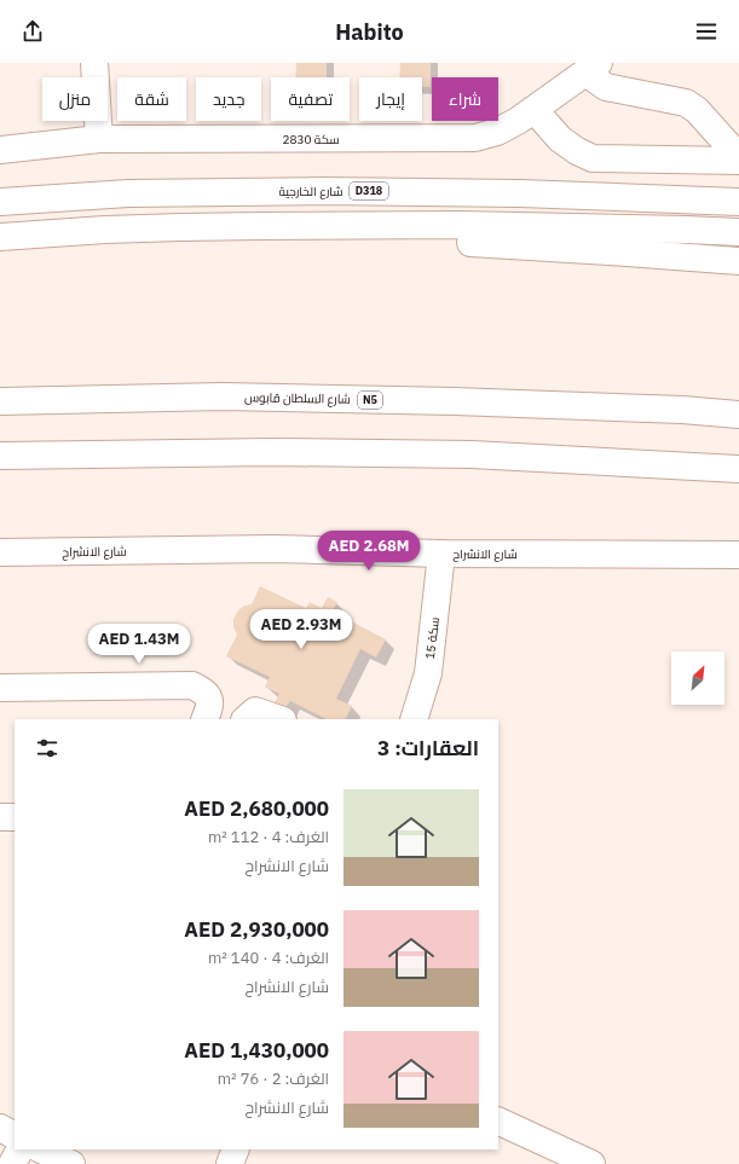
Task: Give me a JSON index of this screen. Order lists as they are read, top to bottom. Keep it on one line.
{"streets":{"main road":["سكة 2830","شارع الخارجية","D318","شارع السلطان قابوس","N5","شارع الانشراح","سكة 15"]},"crossings":[["شارع الانشراح","سكة 15"]],"north":"top right","page":{"header":"Habito","chip":["شراء","إيجار","تصفية","جديد","شقة","منزل"],"price":["AED 2.68M","AED 2.93M","AED 1.43M"],"heading":"العقارات: 3","list":[{"name":"AED 2,680,000","note":"الغرف: 4 · 112 m² · شارع الانشراح"},{"name":"AED 2,930,000","note":"الغرف: 4 · 140 m² · شارع الانشراح"},{"name":"AED 1,430,000","note":"الغرف: 2 · 76 m² · شارع الانشراح"}]}}
